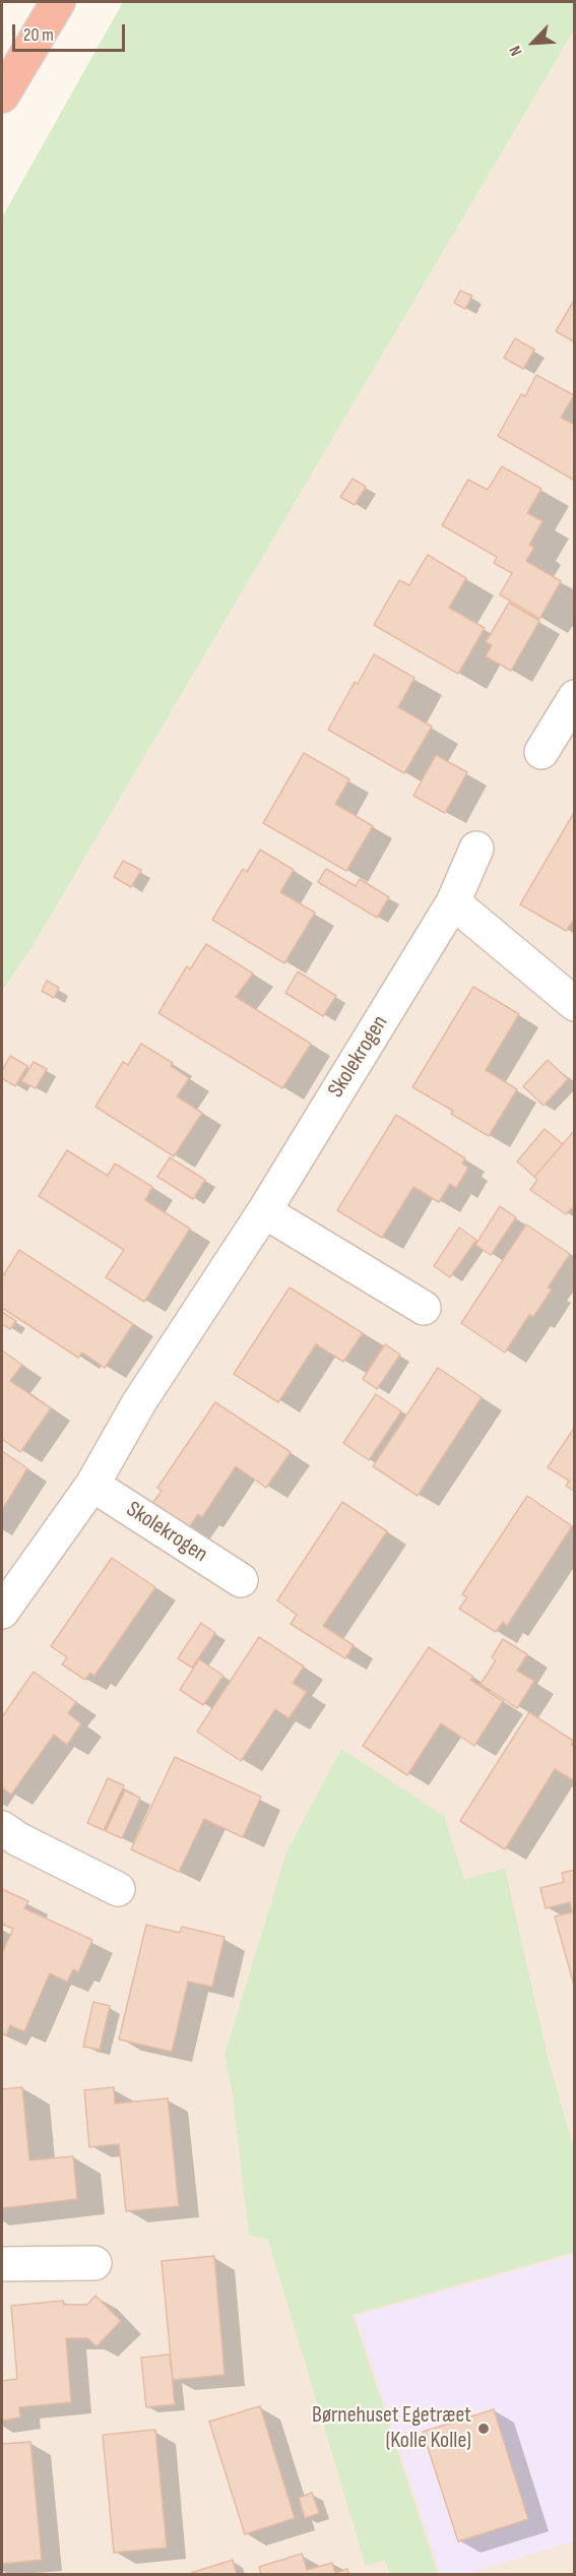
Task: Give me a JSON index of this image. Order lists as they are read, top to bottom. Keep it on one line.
{"streets":{"street":["Skolekrogen"]},"places":["Børnehuset Egetræet (Kolle Kolle)"],"scale_bar":"20 m","north":"bottom left"}
